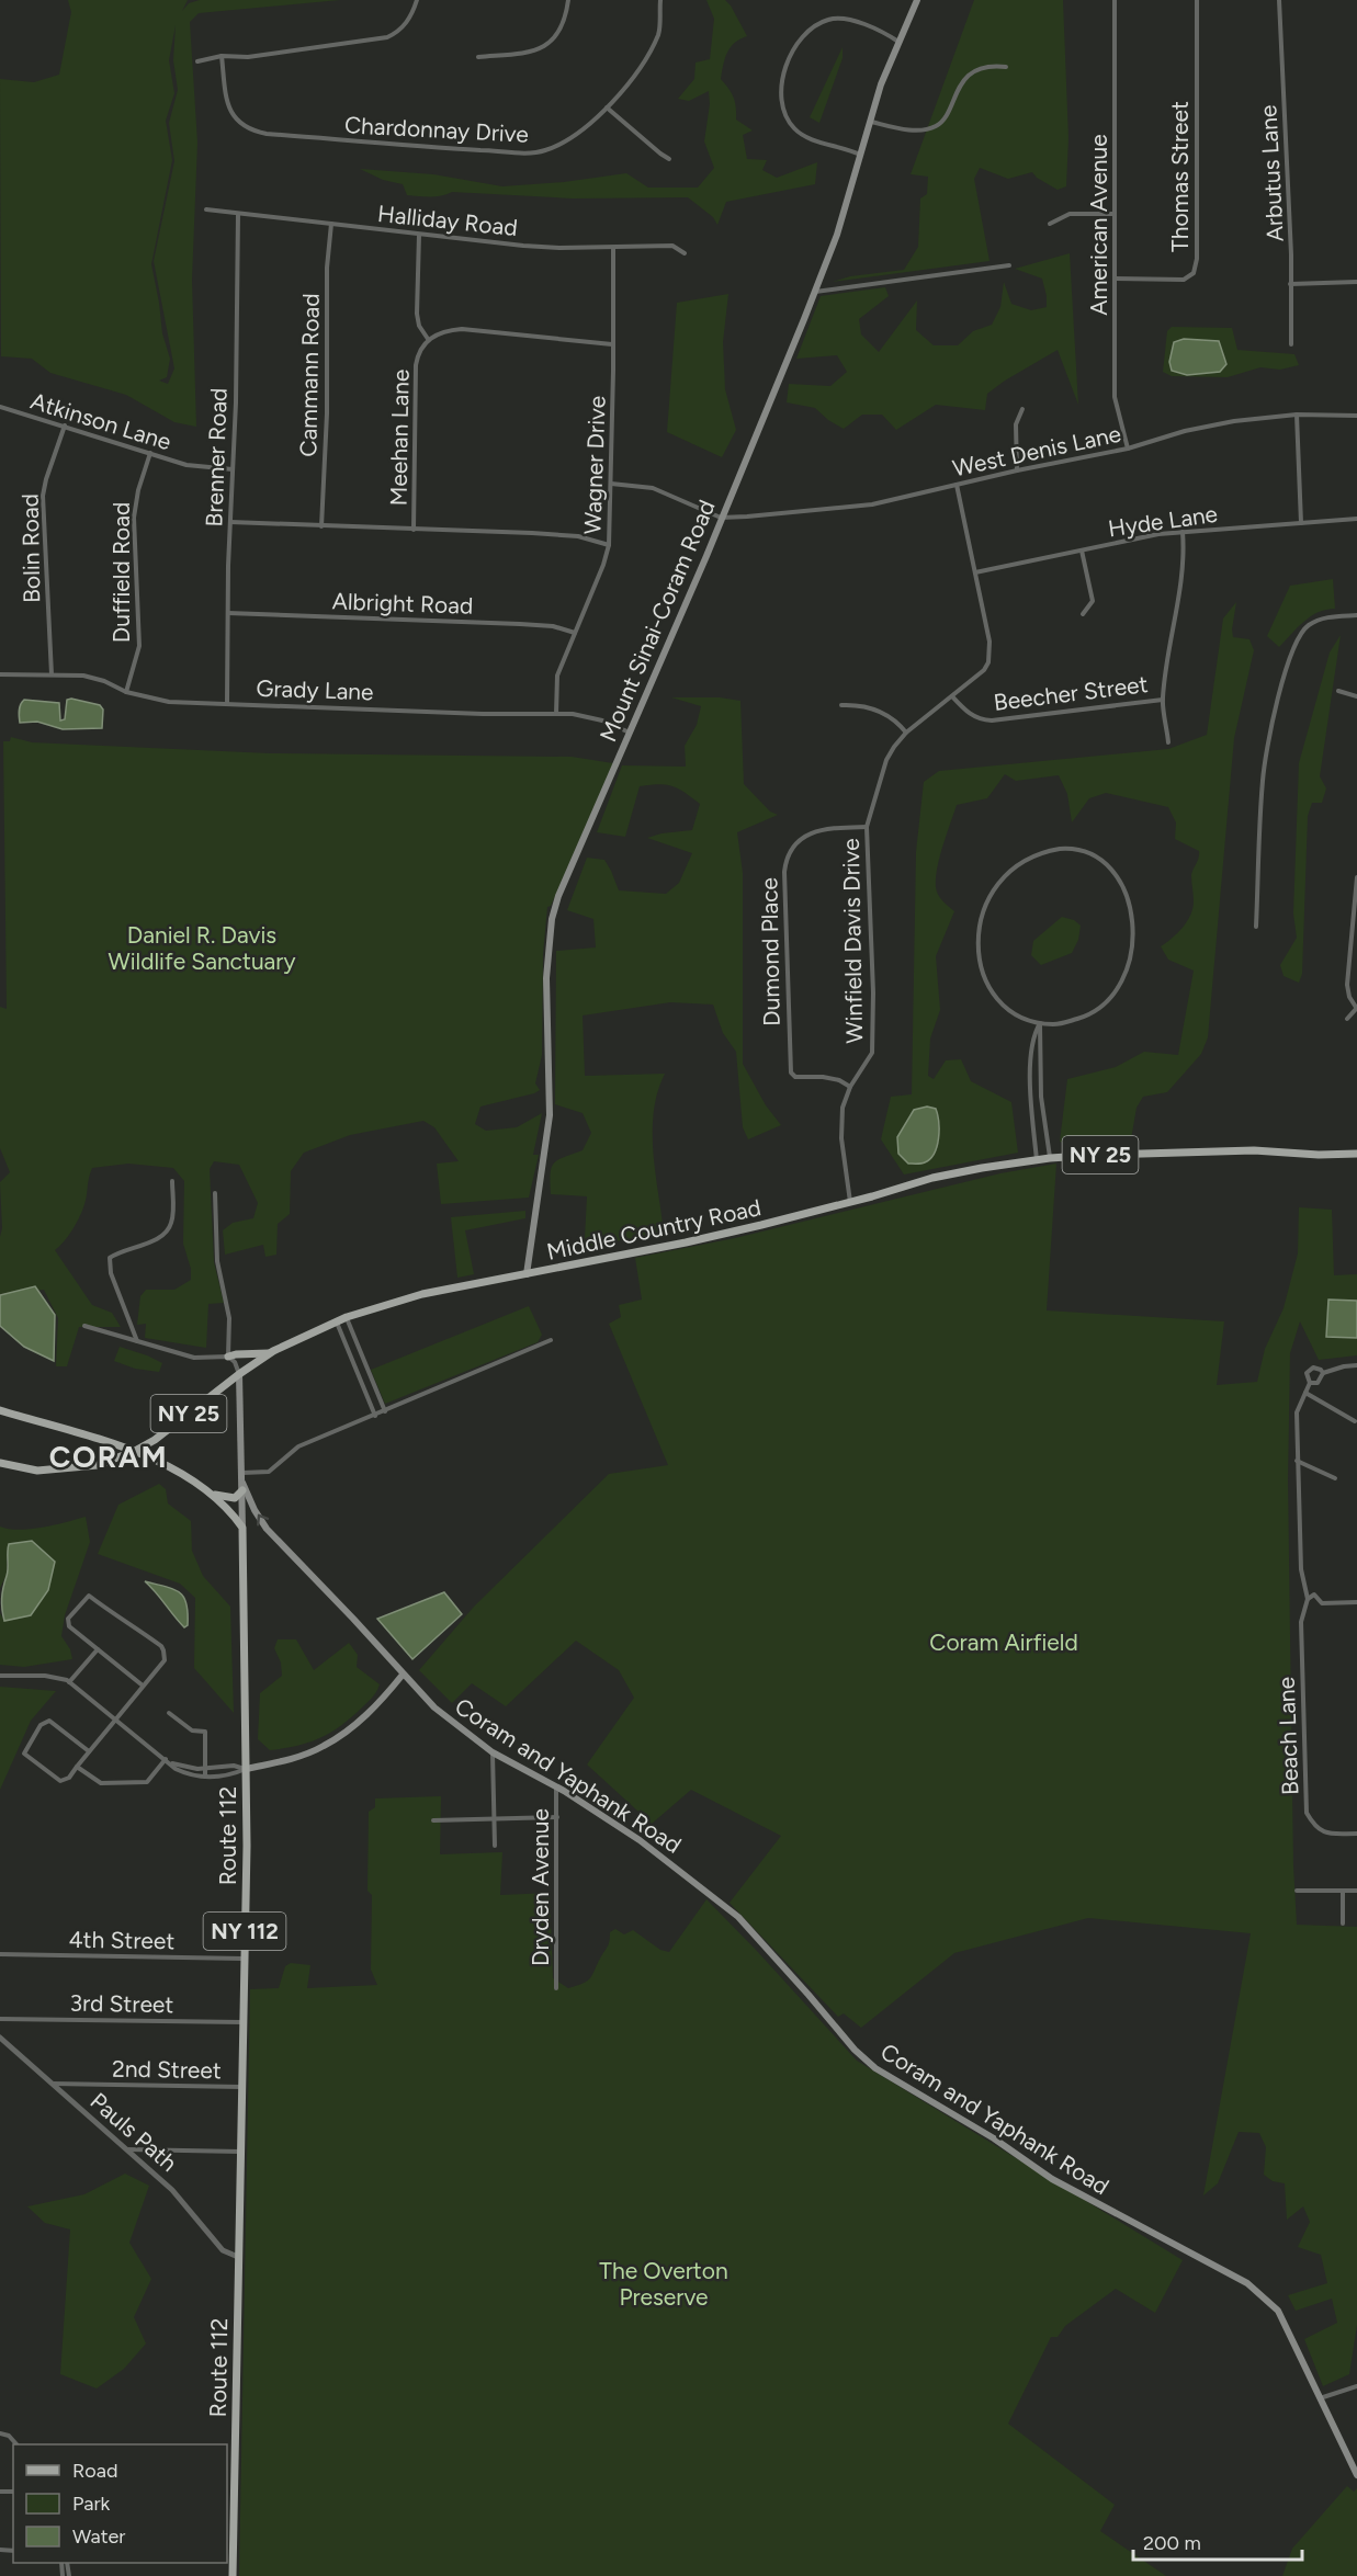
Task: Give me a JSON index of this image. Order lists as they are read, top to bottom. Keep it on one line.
{"streets":{"main road":["Mount Sinai-Coram Road","NY 25","Middle Country Road","Coram and Yaphank Road","Route 112","NY 112"],"street":["Chardonnay Drive","Arbutus Lane","Thomas Street","Halliday Road","American Avenue","Cammann Road","Atkinson Lane","Meehan Lane","West Denis Lane","Brenner Road","Wagner Drive","Hyde Lane","Bolin Road","Duffield Road","Albright Road","Grady Lane","Beecher Street","Winfield Davis Drive","Dumond Place","Beach Lane","Dryden Avenue","4th Street","3rd Street","2nd Street","Pauls Path"]},"crossings":[["Thomas Street","American Avenue"],["Halliday Road","Cammann Road"],["Halliday Road","Brenner Road"],["Halliday Road","Wagner Drive"],["American Avenue","West Denis Lane"],["Atkinson Lane","Brenner Road"],["Atkinson Lane","Bolin Road"],["Atkinson Lane","Duffield Road"],["Meehan Lane","Wagner Drive"],["West Denis Lane","Mount Sinai-Coram Road"],["West Denis Lane","Winfield Davis Drive"],["Brenner Road","Albright Road"],["Brenner Road","Grady Lane"],["Wagner Drive","Albright Road"],["Wagner Drive","Grady Lane"],["Hyde Lane","Winfield Davis Drive"],["Bolin Road","Grady Lane"],["Duffield Road","Grady Lane"],["Mount Sinai-Coram Road","Grady Lane"],["Mount Sinai-Coram Road","Middle Country Road"],["Beecher Street","Winfield Davis Drive"],["Winfield Davis Drive","Dumond Place"],["Winfield Davis Drive","Middle Country Road"],["Coram and Yaphank Road","Dryden Avenue"],["Route 112","4th Street"],["Route 112","3rd Street"],["Route 112","2nd Street"],["Route 112","Pauls Path"],["2nd Street","Pauls Path"]],"districts":["CORAM"],"parks":["Daniel R. Davis Wildlife Sanctuary","Coram Airfield","The Overton Preserve"],"legend":["Road","Park","Water"],"scale_bar":"200 m"}
